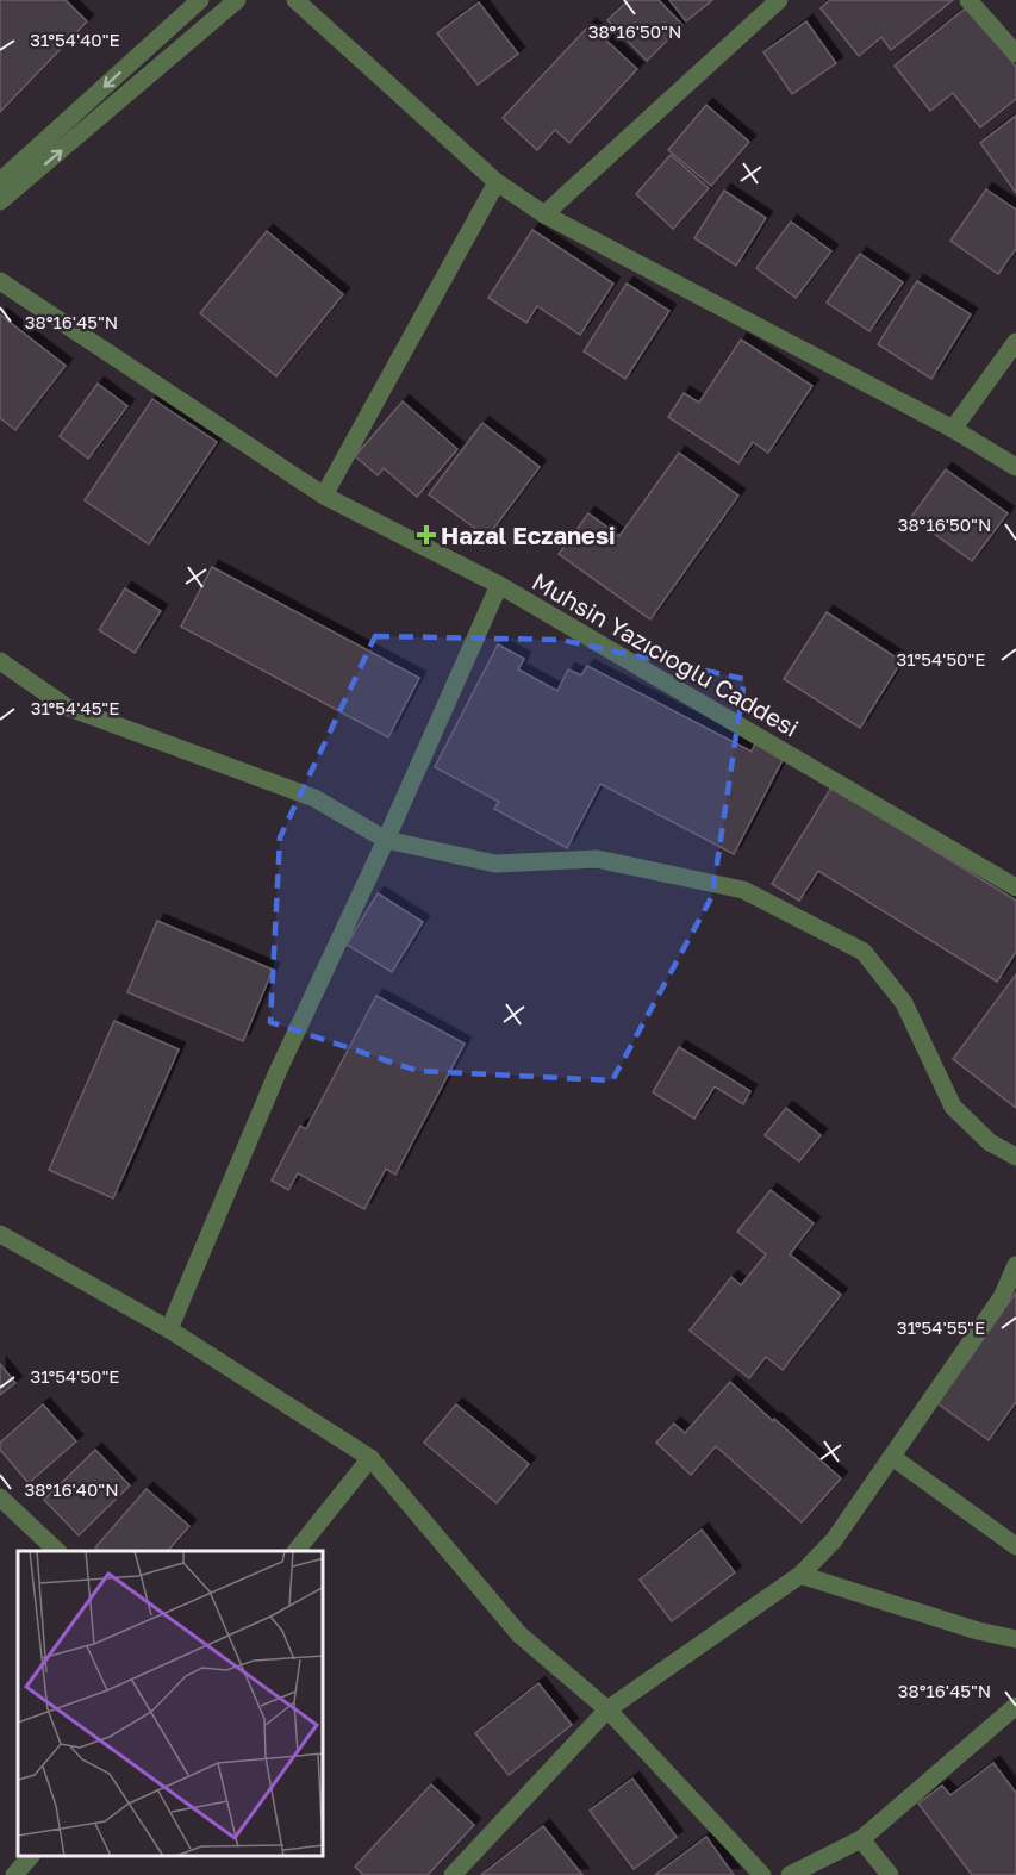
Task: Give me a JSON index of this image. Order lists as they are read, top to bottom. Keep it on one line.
{"streets":{"street":["Muhsin Yazıcıoğlu Caddesi"]},"places":{"health":["Hazal Eczanesi"]},"coordinates":["38°16'50\"N","31°54'40\"E","38°16'45\"N","31°54'50\"E","31°54'45\"E","31°54'55\"E","38°16'40\"N"]}
